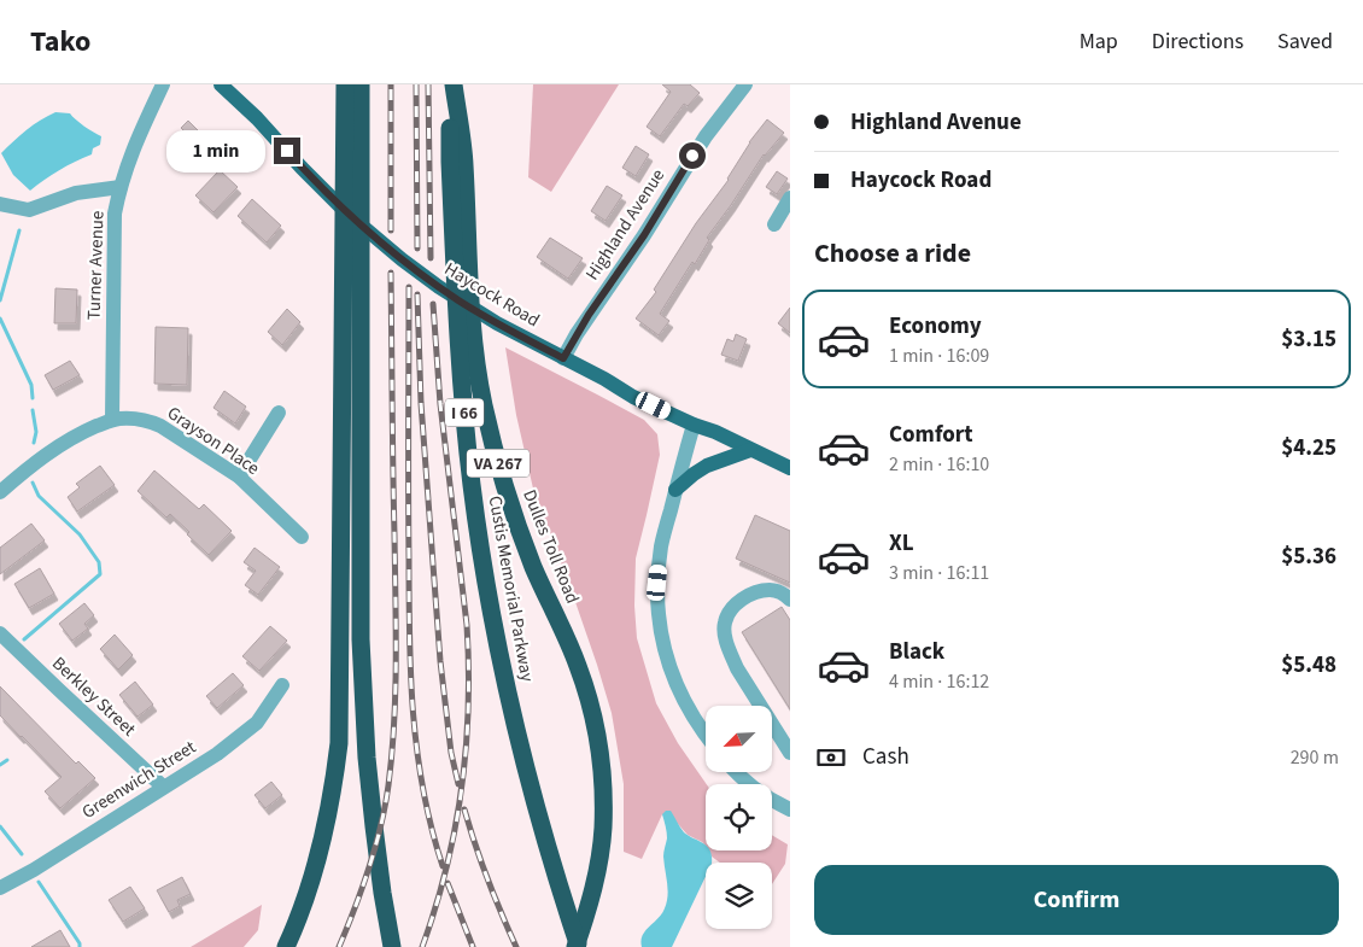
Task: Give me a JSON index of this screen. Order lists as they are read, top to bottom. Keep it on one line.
{"streets":{"highway":["I 66","VA 267","Dulles Toll Road","Custis Memorial Parkway"],"main road":["Haycock Road"],"street":["Highland Avenue","Turner Avenue","Grayson Place","Berkley Street","Greenwich Street"]},"crossings":[["Highland Avenue","Haycock Road"],["Turner Avenue","Grayson Place"],["Dulles Toll Road","Custis Memorial Parkway"],["Berkley Street","Greenwich Street"]],"north":"bottom left","page":{"header":"Tako","nav":["Map","Directions","Saved"],"banner":["Highland Avenue","Haycock Road"],"bubble":"1 min","heading":"Choose a ride","list":[{"name":"Economy","note":"1 min · 16:09","value":"$3.15"},{"name":"Comfort","note":"2 min · 16:10","value":"$4.25"},{"name":"XL","note":"3 min · 16:11","value":"$5.36"},{"name":"Black","note":"4 min · 16:12","value":"$5.48"}],"pay":["Cash","290 m"],"buttons":"Confirm"}}
